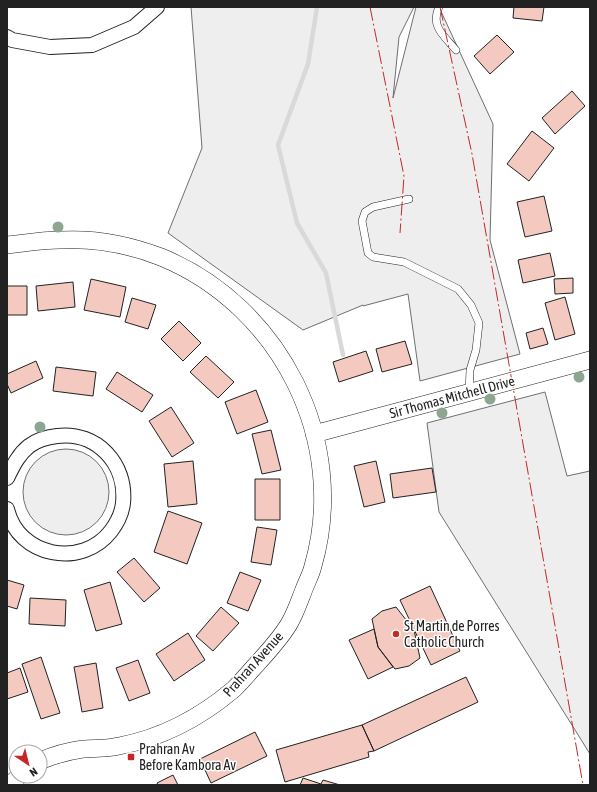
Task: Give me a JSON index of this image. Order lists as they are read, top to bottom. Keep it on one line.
{"streets":{"street":["Sir Thomas Mitchell Drive","Prahran Avenue"]},"crossings":[["Sir Thomas Mitchell Drive","Prahran Avenue"]],"places":{"other":["St Martin de Porres Catholic Church"],"transit":["Prahran Av Before Kambora Av"]},"north":"bottom right"}
